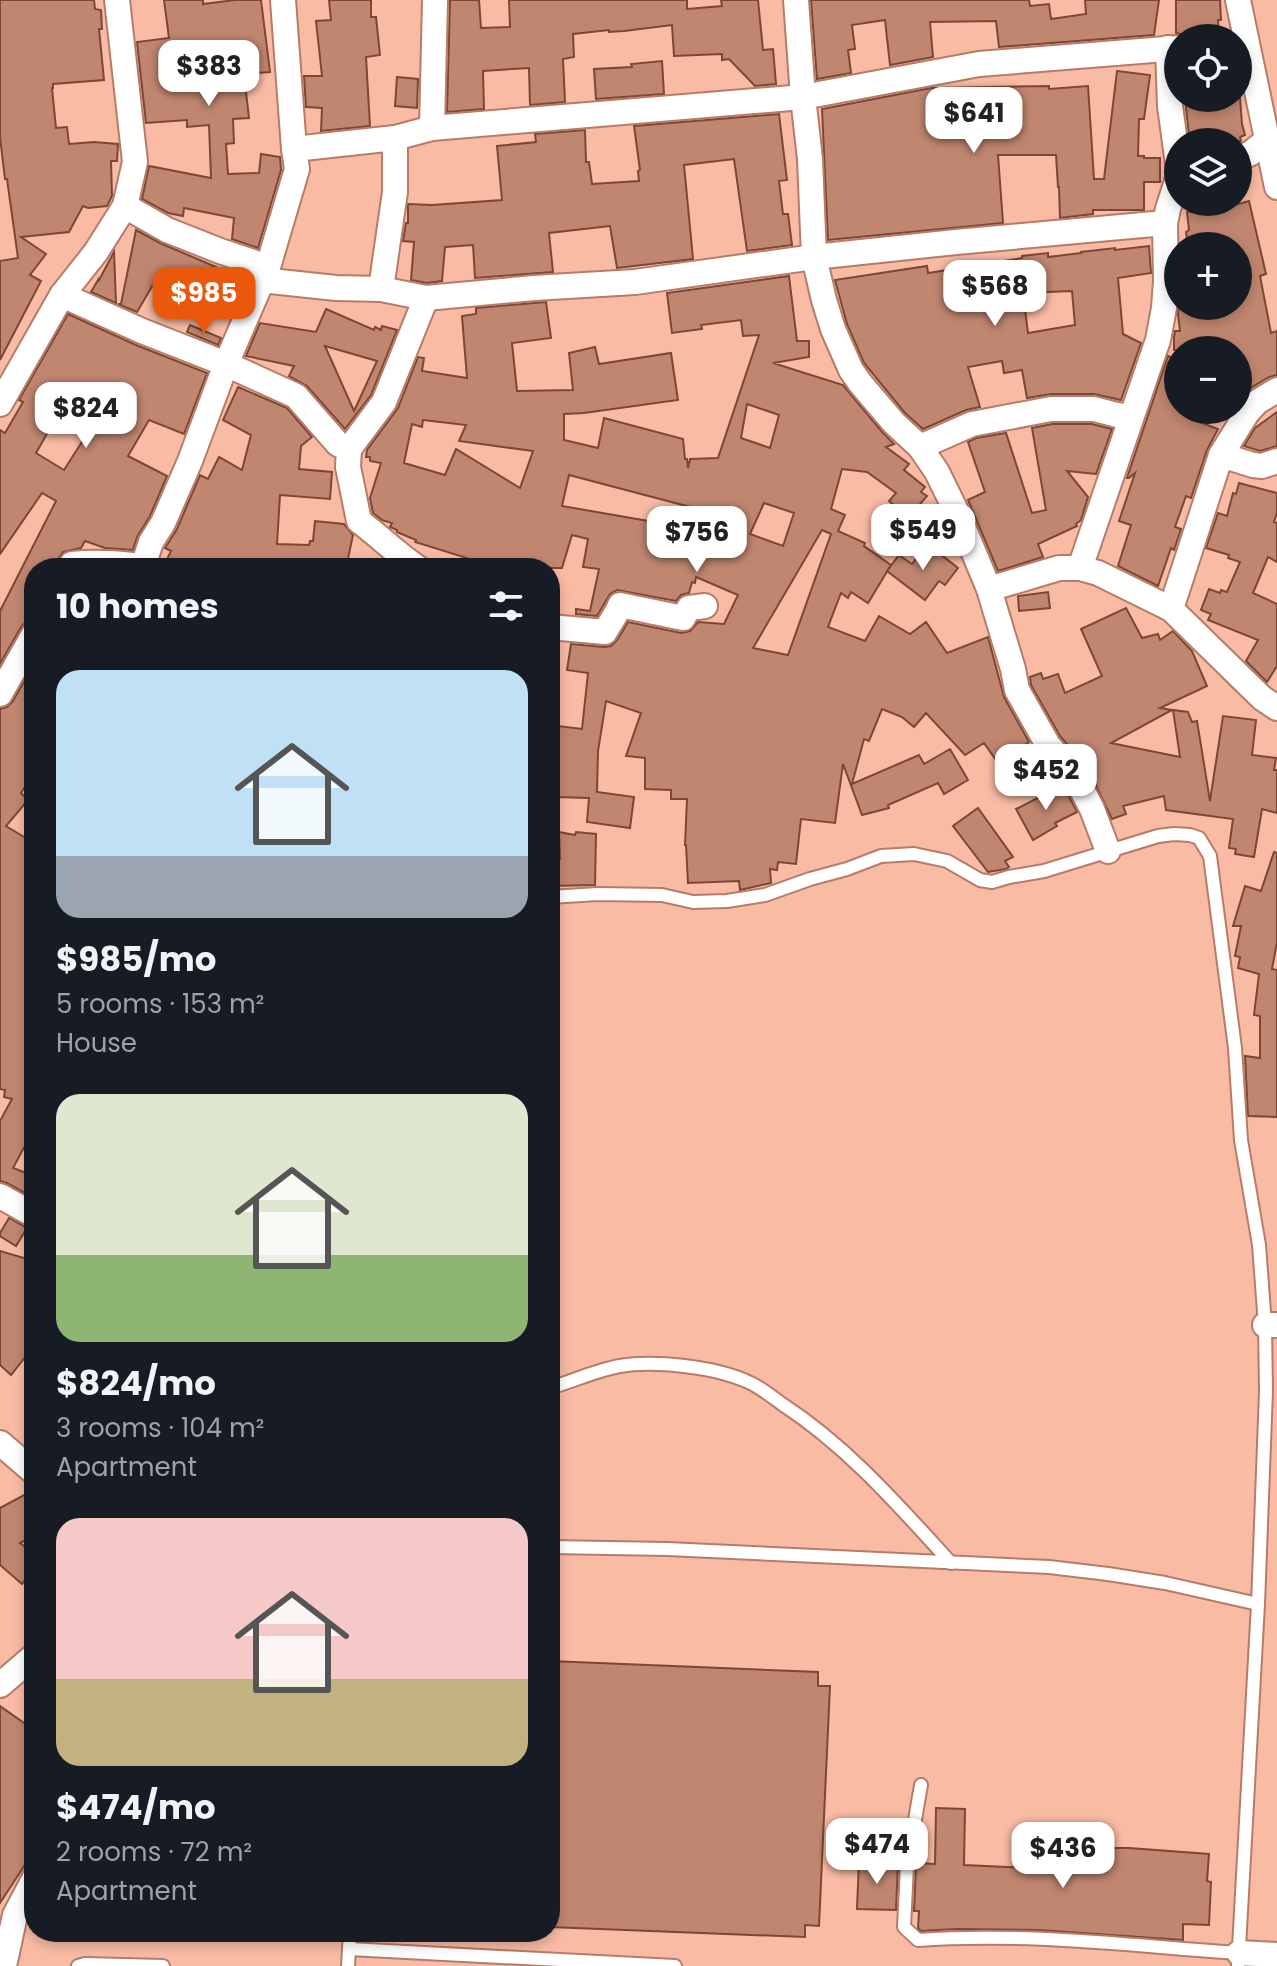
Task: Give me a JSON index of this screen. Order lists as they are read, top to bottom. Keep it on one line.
{"page":{"map_buttons":["+","−"],"price":["$383","$641","$568","$985","$824","$549","$756","$452","$474","$436"],"heading":"10 homes","list":[{"name":"$985/mo","note":"5 rooms · 153 m² · House"},{"name":"$824/mo","note":"3 rooms · 104 m² · Apartment"},{"name":"$474/mo","note":"2 rooms · 72 m² · Apartment"}]}}
